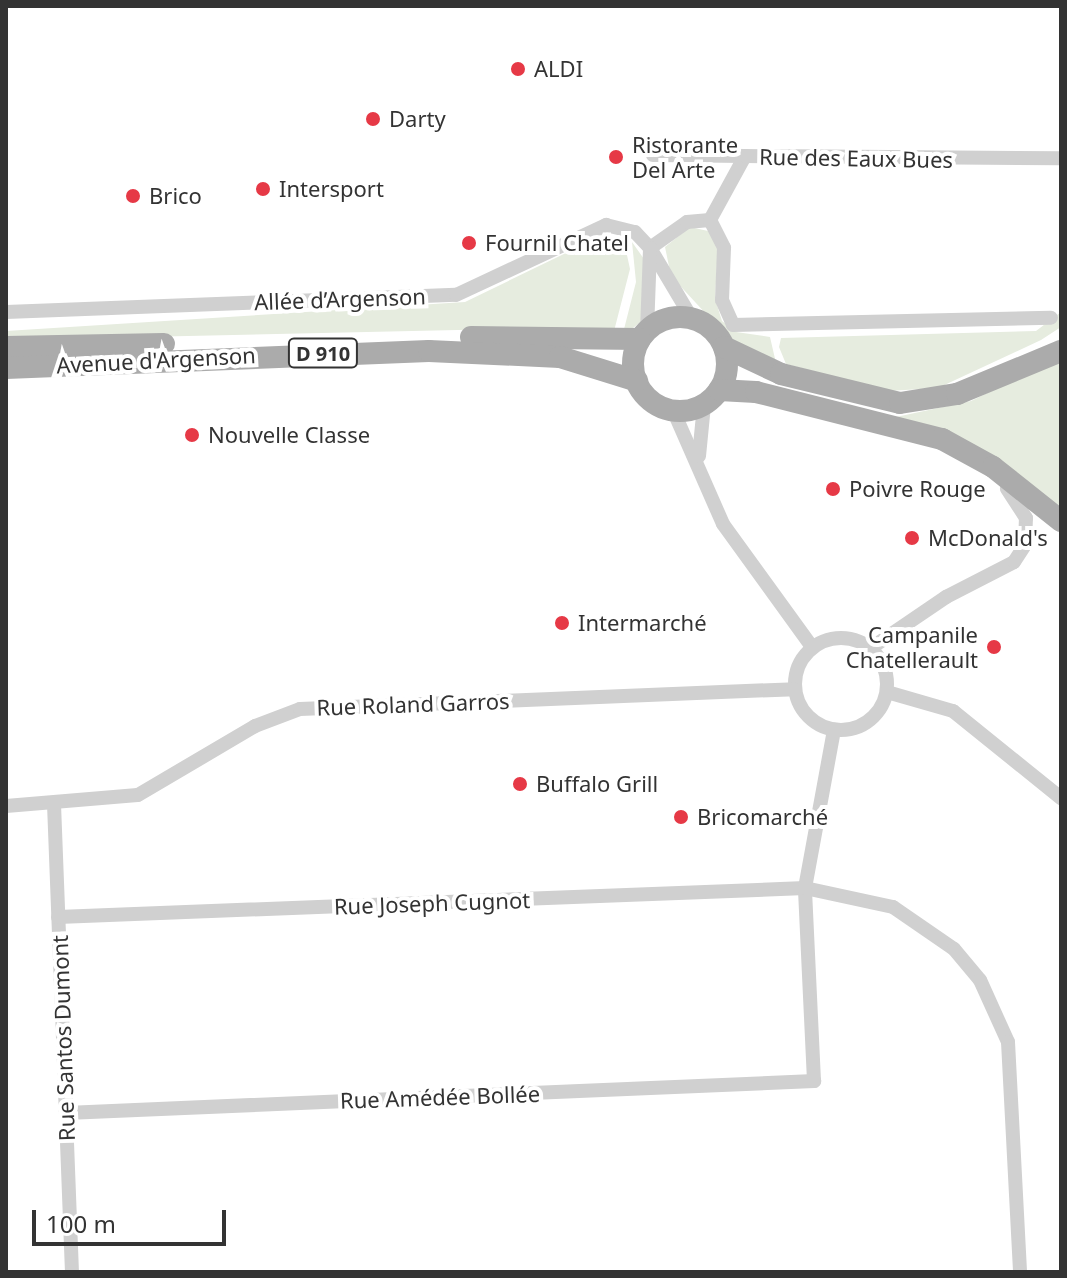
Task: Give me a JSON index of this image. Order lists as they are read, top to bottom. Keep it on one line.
{"streets":{"main road":["D 910","Avenue d'Argenson"],"street":["Rue des Eaux Bues","Allée d’Argenson","Rue Roland Garros","Rue Joseph Cugnot","Rue Santos Dumont","Rue Amédée Bollée"]},"crossings":[["Allée d’Argenson","Avenue d'Argenson"],["Rue Roland Garros","Rue Santos Dumont"],["Rue Joseph Cugnot","Rue Santos Dumont"],["Rue Joseph Cugnot","Rue Amédée Bollée"],["Rue Santos Dumont","Rue Amédée Bollée"]],"places":["ALDI","Darty","Ristorante Del Arte","Intersport","Brico","Fournil Chatel","Nouvelle Classe","Poivre Rouge","McDonald's","Intermarché","Campanile Chatellerault","Buffalo Grill","Bricomarché"],"scale_bar":"100 m"}
